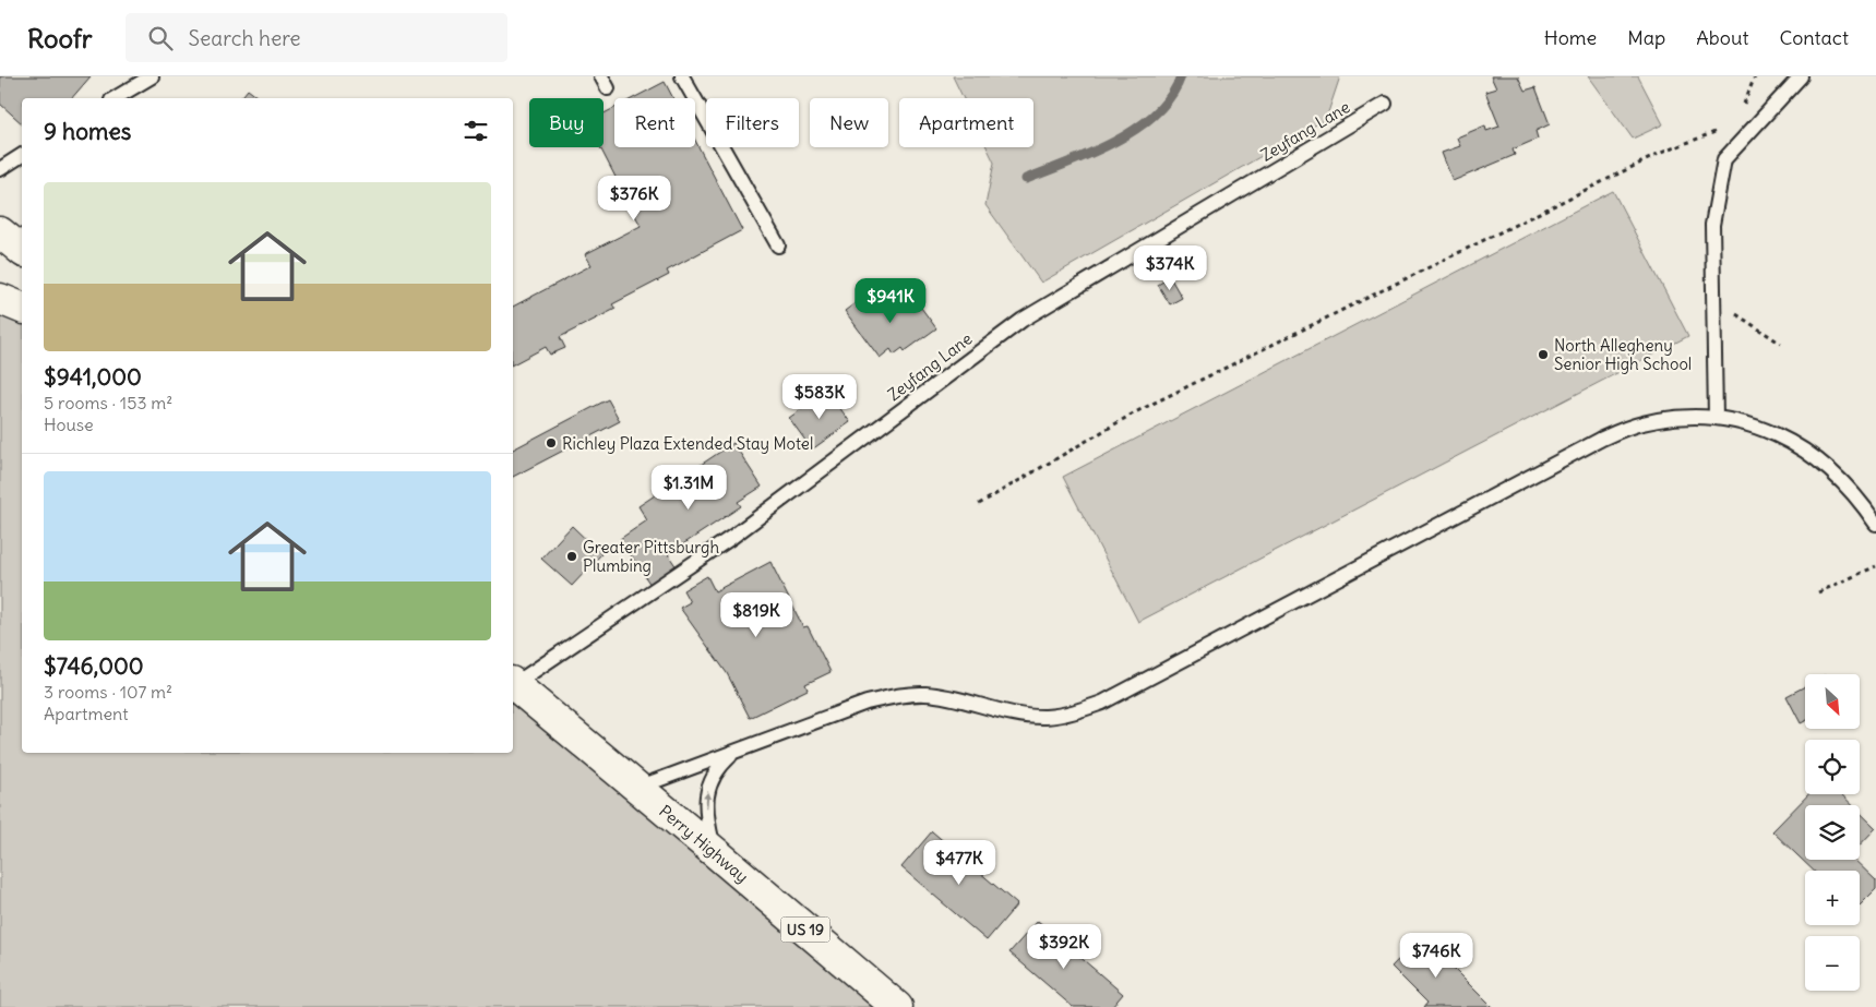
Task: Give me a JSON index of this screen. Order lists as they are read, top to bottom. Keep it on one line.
{"streets":{"highway":["Perry Highway","US 19"],"lane":["Zeyfang Lane"]},"places":["North Allegheny Senior High School","Richley Plaza Extended Stay Motel","Greater Pittsburgh Plumbing"],"north":"bottom right","page":{"header":"Roofr","search":"Search here","nav":["Home","Map","About","Contact"],"chip":["Buy","Rent","Filters","New","Apartment"],"heading":"9 homes","list":[{"name":"$941,000","note":"5 rooms · 153 m² · House"},{"name":"$746,000","note":"3 rooms · 107 m² · Apartment"}],"price":["$376K","$374K","$941K","$583K","$1.31M","$819K","$477K","$392K","$746K"],"map_buttons":["+","−"]}}
